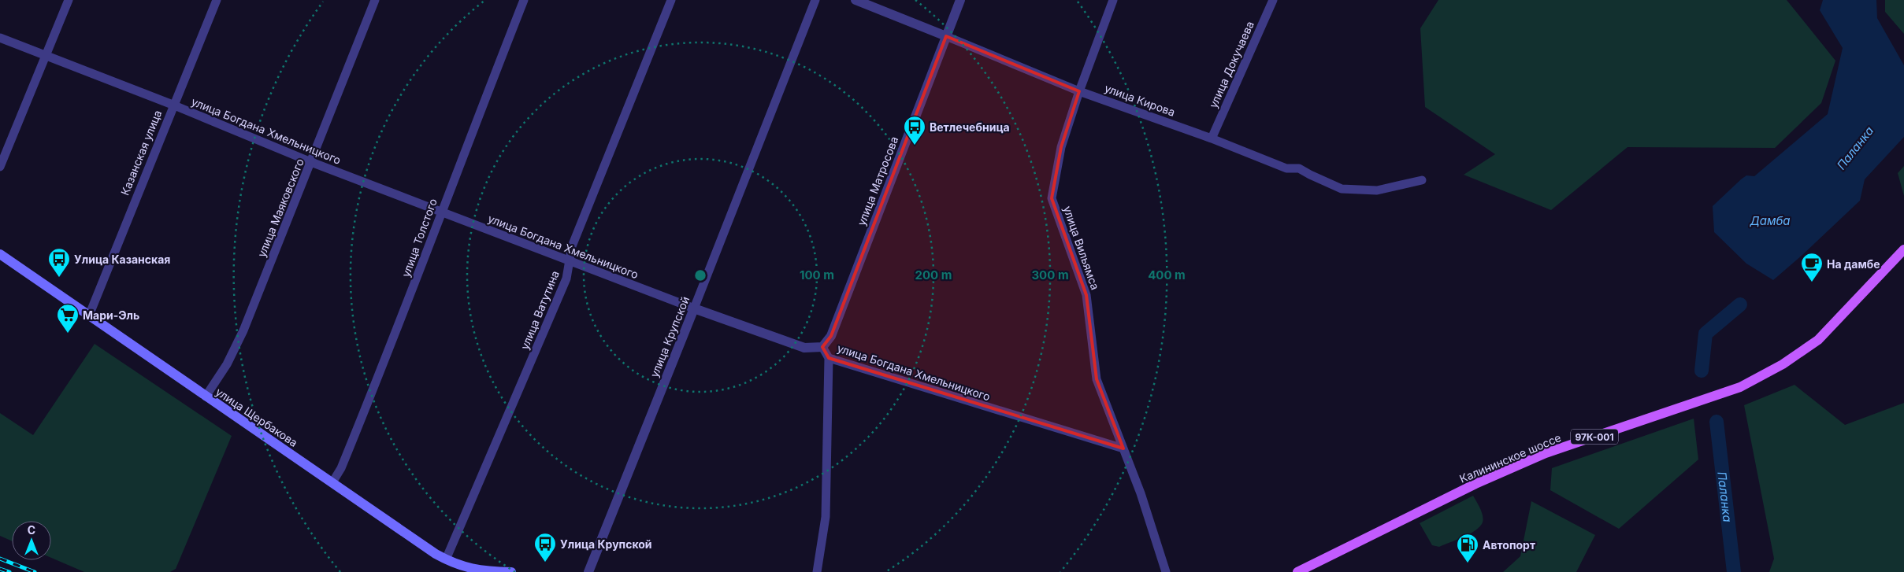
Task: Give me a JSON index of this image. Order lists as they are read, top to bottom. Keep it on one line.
{"streets":{"main road":["улица Щербакова","97К-001","Калининское шоссе"],"street":["улица Докучаева","улица Кирова","улица Богдана Хмельницкого","Казанская улица","улица Матросова","улица Маяковского","улица Толстого","улица Вильямса","улица Ватутина","улица Крупской"]},"crossings":[["улица Докучаева","улица Кирова"],["улица Кирова","улица Матросова"],["улица Кирова","улица Вильямса"],["улица Богдана Хмельницкого","Казанская улица"],["улица Богдана Хмельницкого","улица Матросова"],["улица Богдана Хмельницкого","улица Маяковского"],["улица Богдана Хмельницкого","улица Толстого"],["улица Богдана Хмельницкого","улица Вильямса"],["улица Богдана Хмельницкого","улица Ватутина"],["улица Богдана Хмельницкого","улица Крупской"],["Казанская улица","улица Щербакова"],["улица Маяковского","улица Щербакова"],["улица Толстого","улица Щербакова"],["улица Ватутина","улица Щербакова"]],"water":["Паланка","Дамба"],"places":{"bus stop":["Ветлечебница","Улица Казанская","Улица Крупской"],"cafe":["На дамбе"],"supermarket":["Мари-Эль"],"fuel station":["Автопорт"]},"north":"top","rings":["100 m","200 m","300 m","400 m"]}
